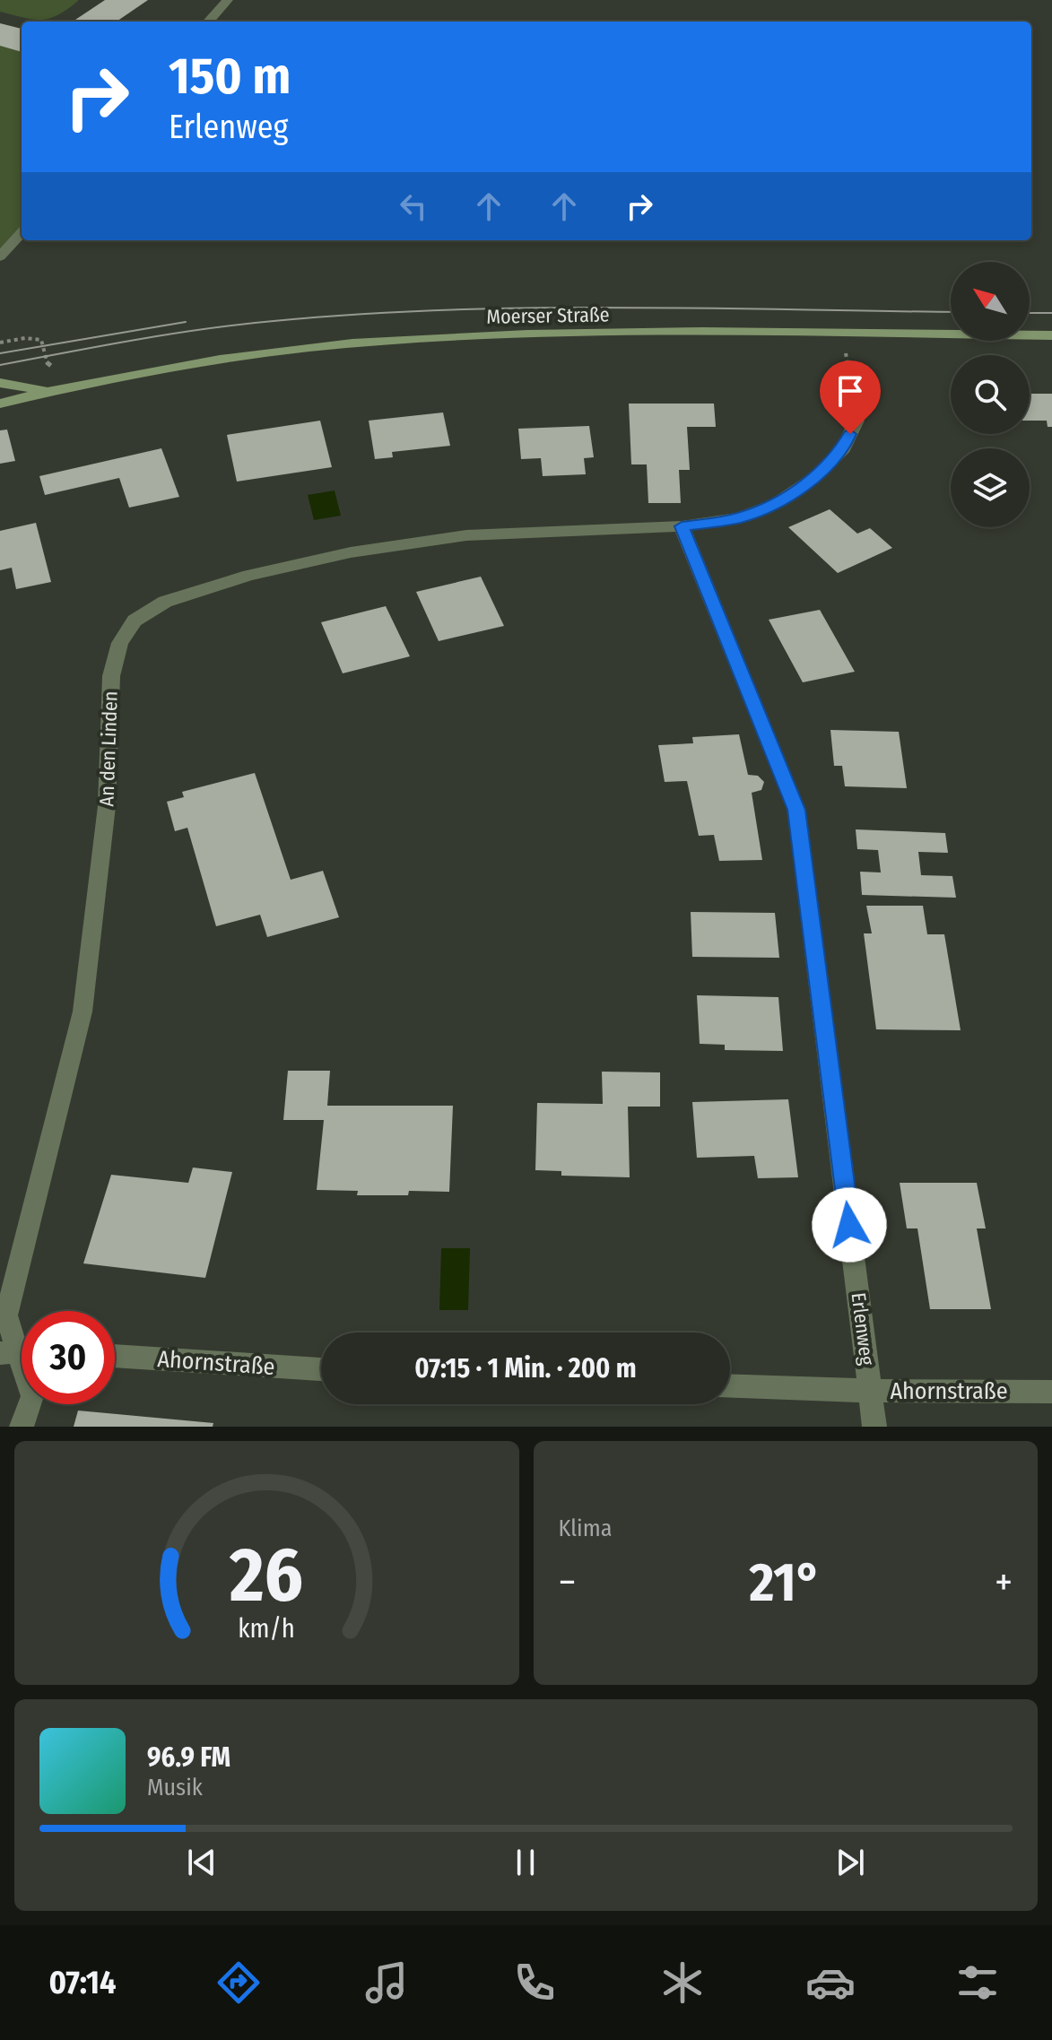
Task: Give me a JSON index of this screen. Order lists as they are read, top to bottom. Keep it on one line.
{"streets":{"main road":["Moerser Straße"],"street":["An den Linden","Erlenweg","Ahornstraße"]},"crossings":[["An den Linden","Erlenweg"],["Erlenweg","Ahornstraße"]],"north":"top left","page":{"turn":["150 m","Erlenweg"],"limit":"30","trip":"07:15 · 1 Min. · 200 m","tile":"Klima","heat":["−","21°","+"],"song":["96.9 FM","Musik"],"tabs":"07:14","gauge":["26","km/h"]}}
